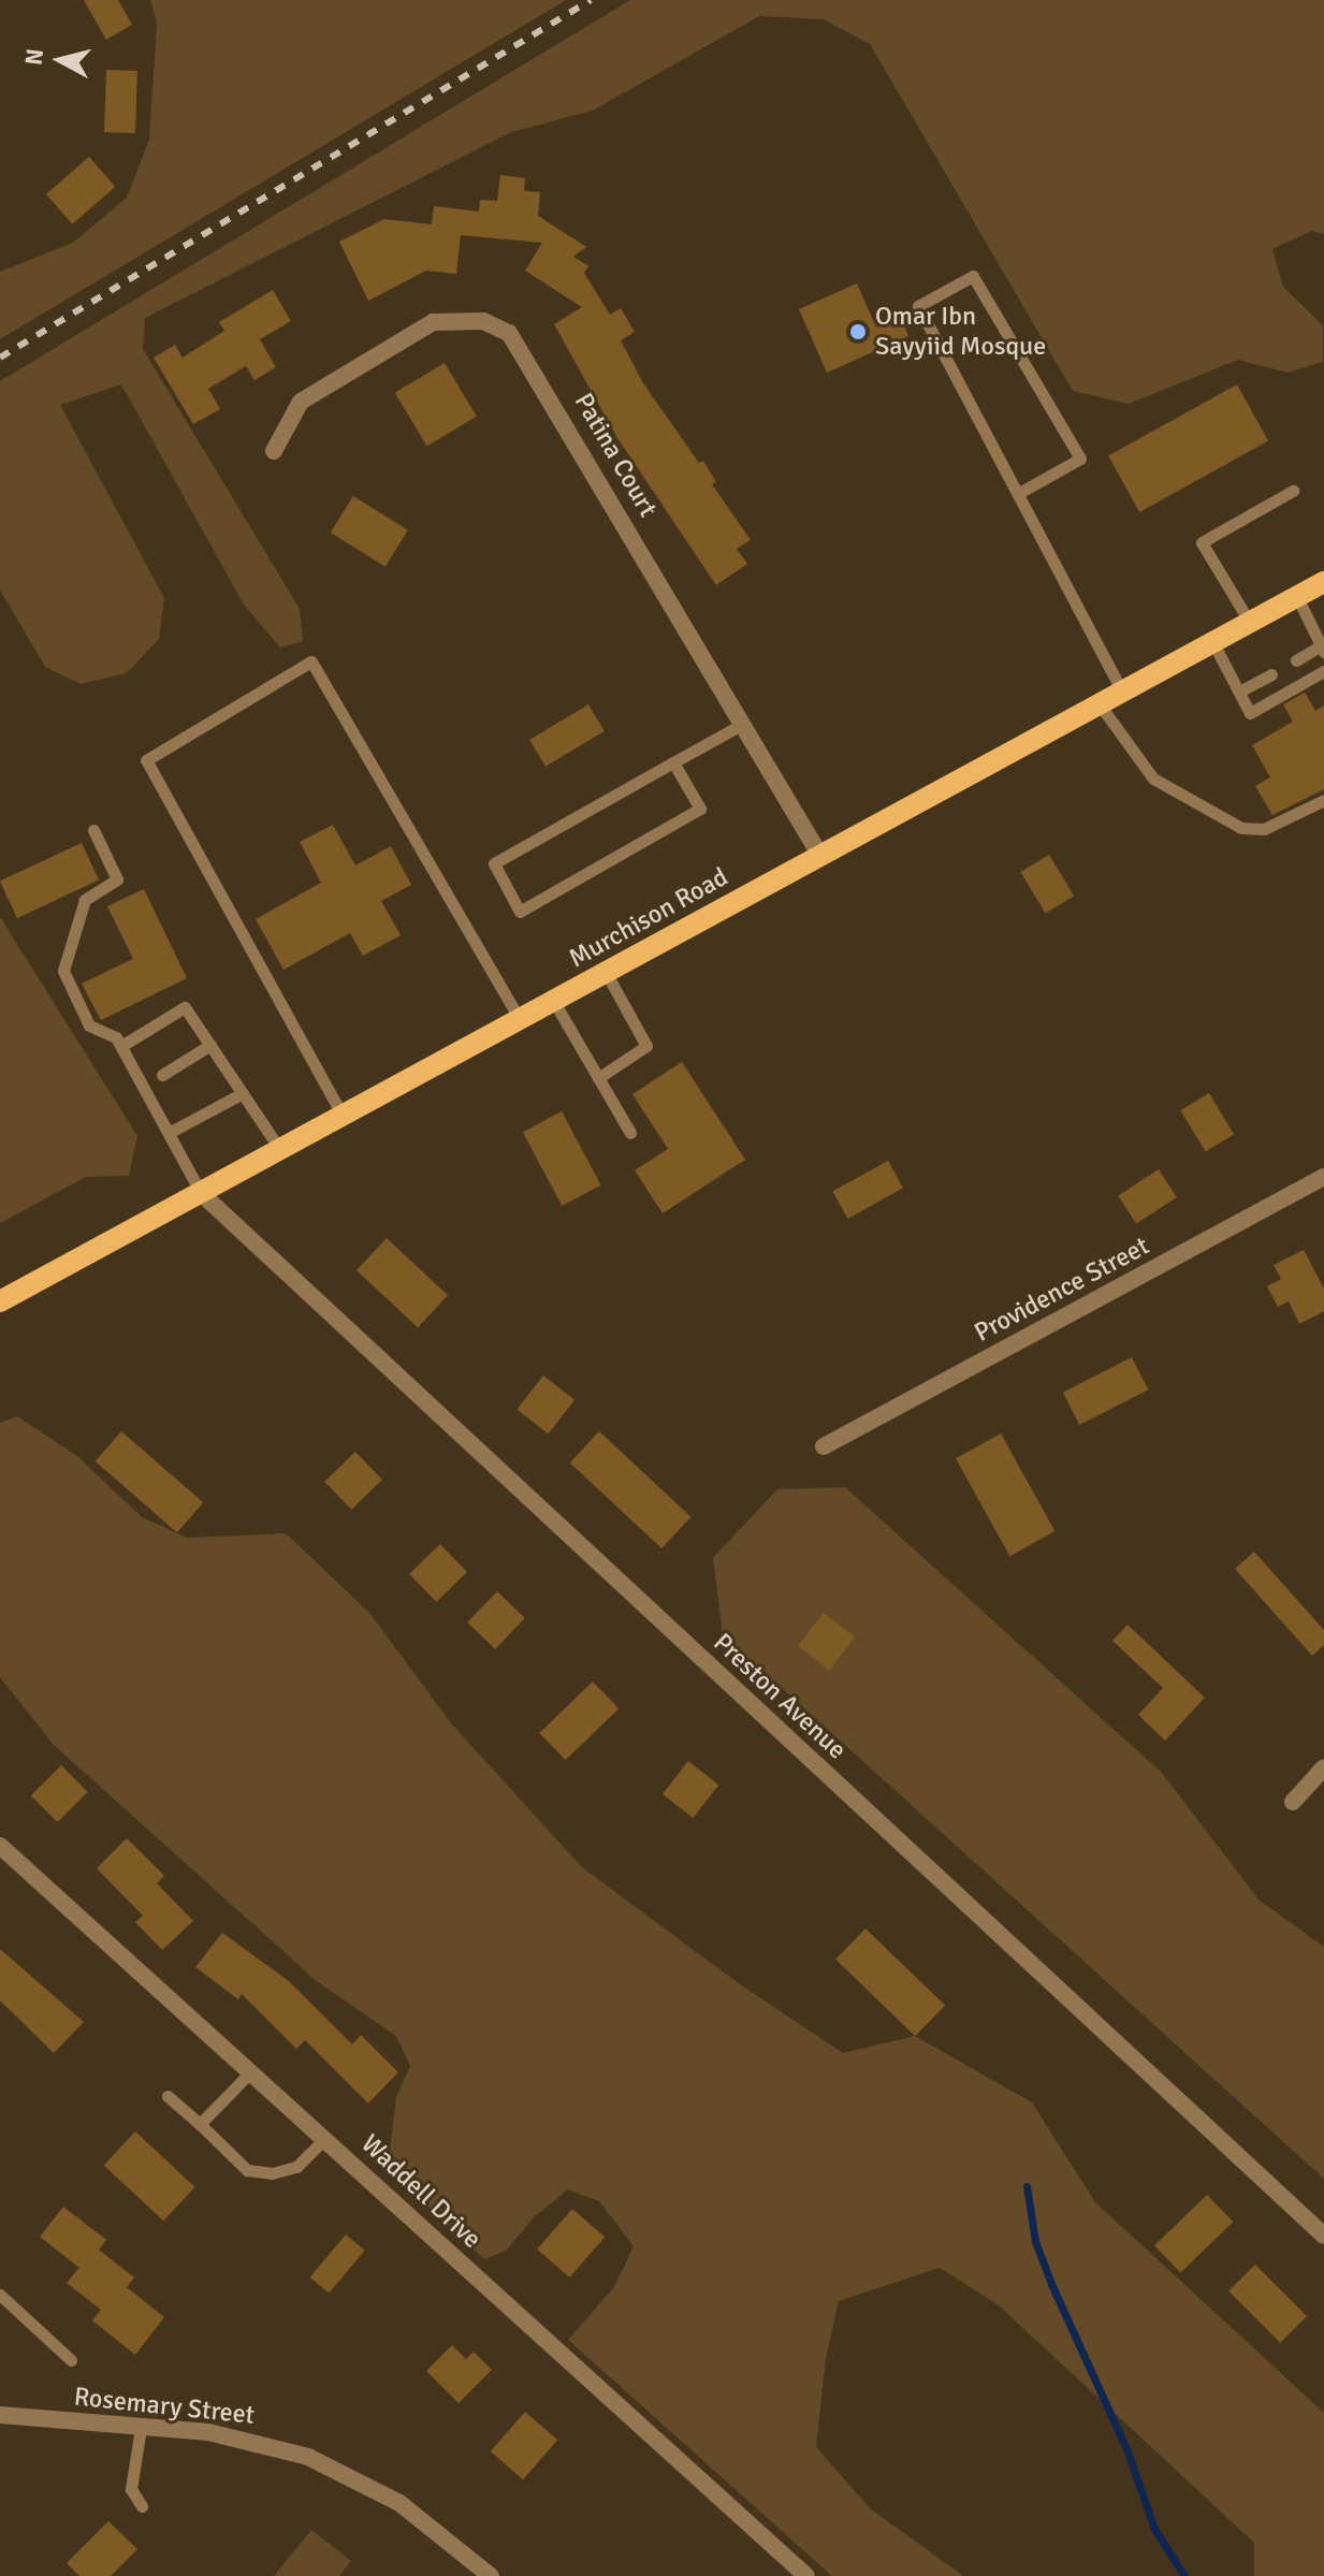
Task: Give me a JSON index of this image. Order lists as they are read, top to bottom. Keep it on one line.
{"streets":{"main road":["Murchison Road"],"street":["Patina Court","Providence Street","Preston Avenue","Waddell Drive","Rosemary Street"]},"crossings":[["Patina Court","Murchison Road"],["Murchison Road","Preston Avenue"]],"places":["Omar Ibn Sayyiid Mosque"],"north":"left"}
